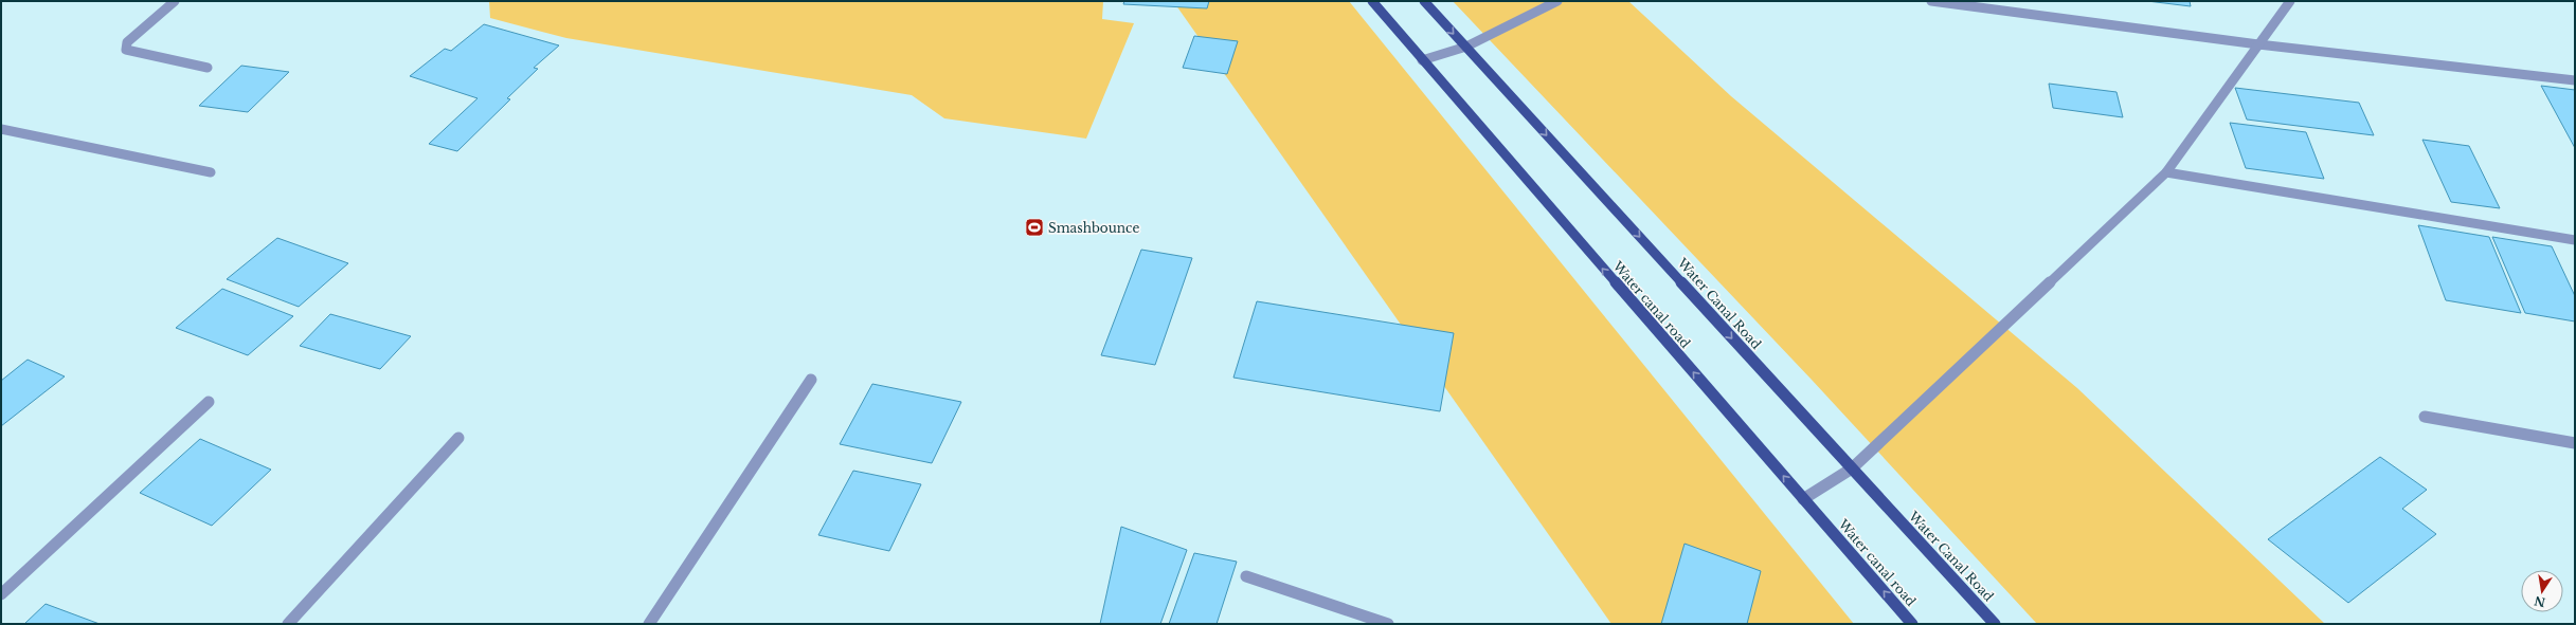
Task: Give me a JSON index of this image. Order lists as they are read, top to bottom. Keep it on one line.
{"streets":{"main road":["Water Canal Road","Water canal road"]},"one_way":["Water Canal Road","Water canal road"],"places":{"sports":["Smashbounce"]},"north":"bottom"}
